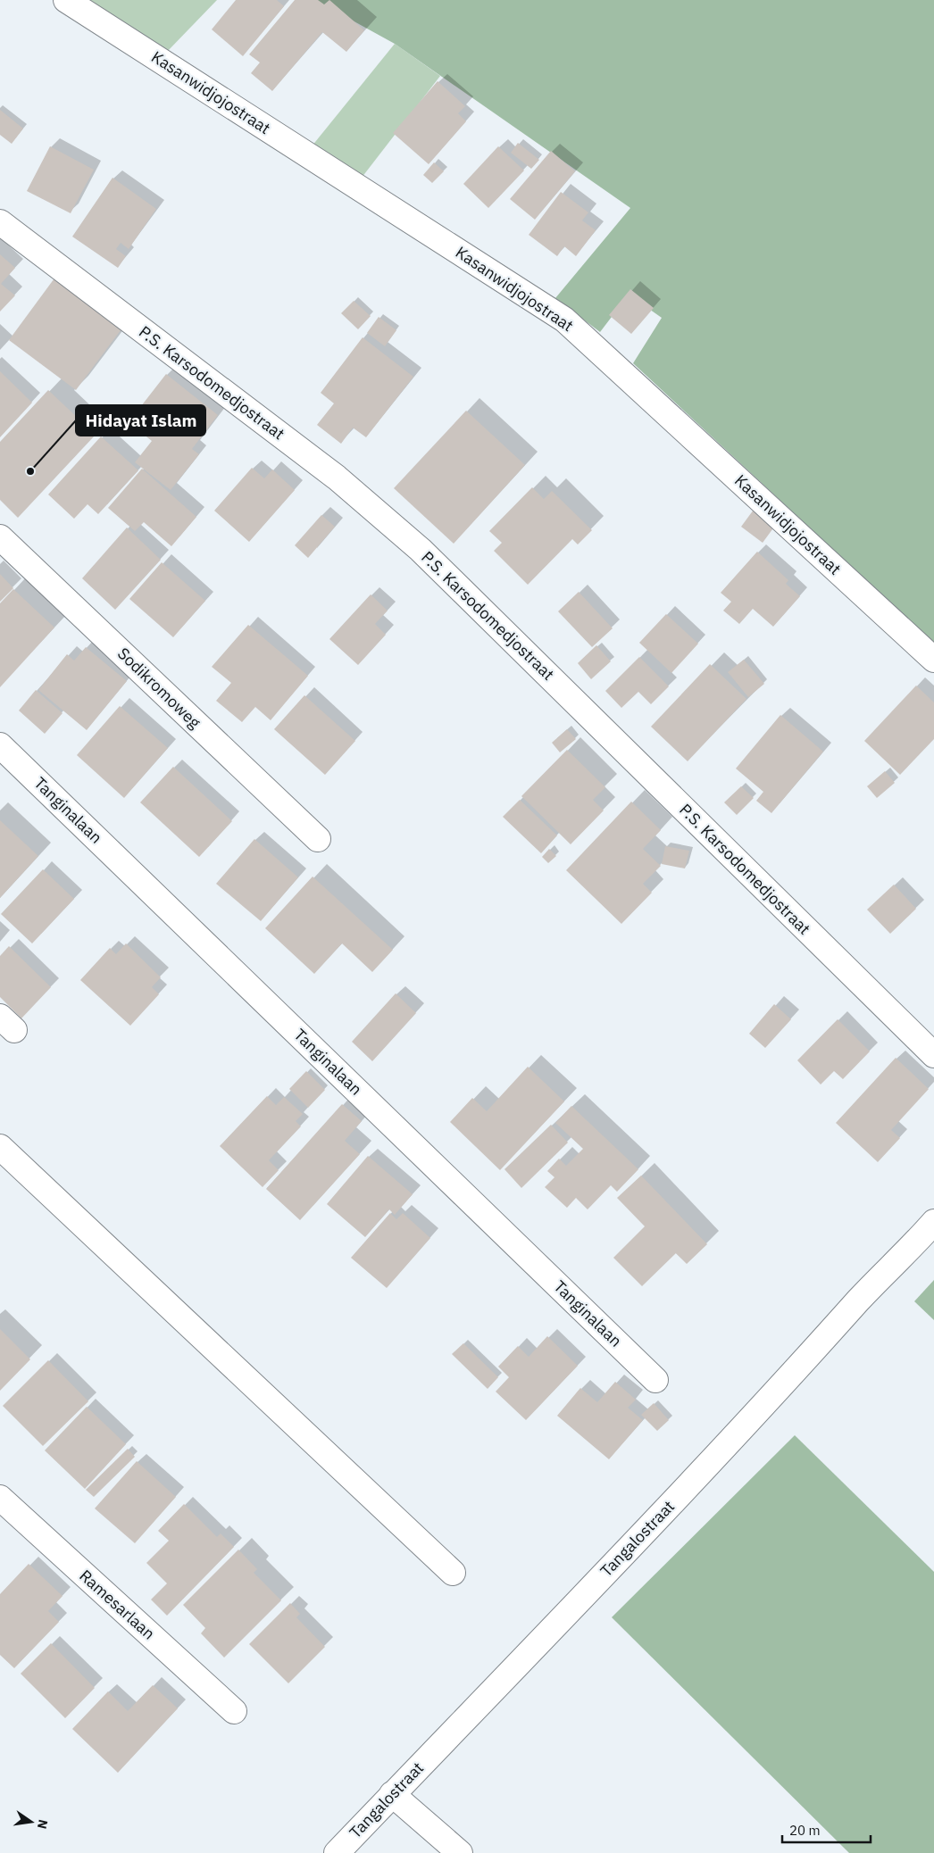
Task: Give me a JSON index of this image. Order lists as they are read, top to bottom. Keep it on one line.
{"streets":{"street":["Kasanwidjojostraat","P.S. Karsodomedjostraat","Sodikromoweg","Tanginalaan","Tangalostraat","Ramesarlaan"]},"places":["Hidayat Islam"],"scale_bar":"20 m","north":"right"}
